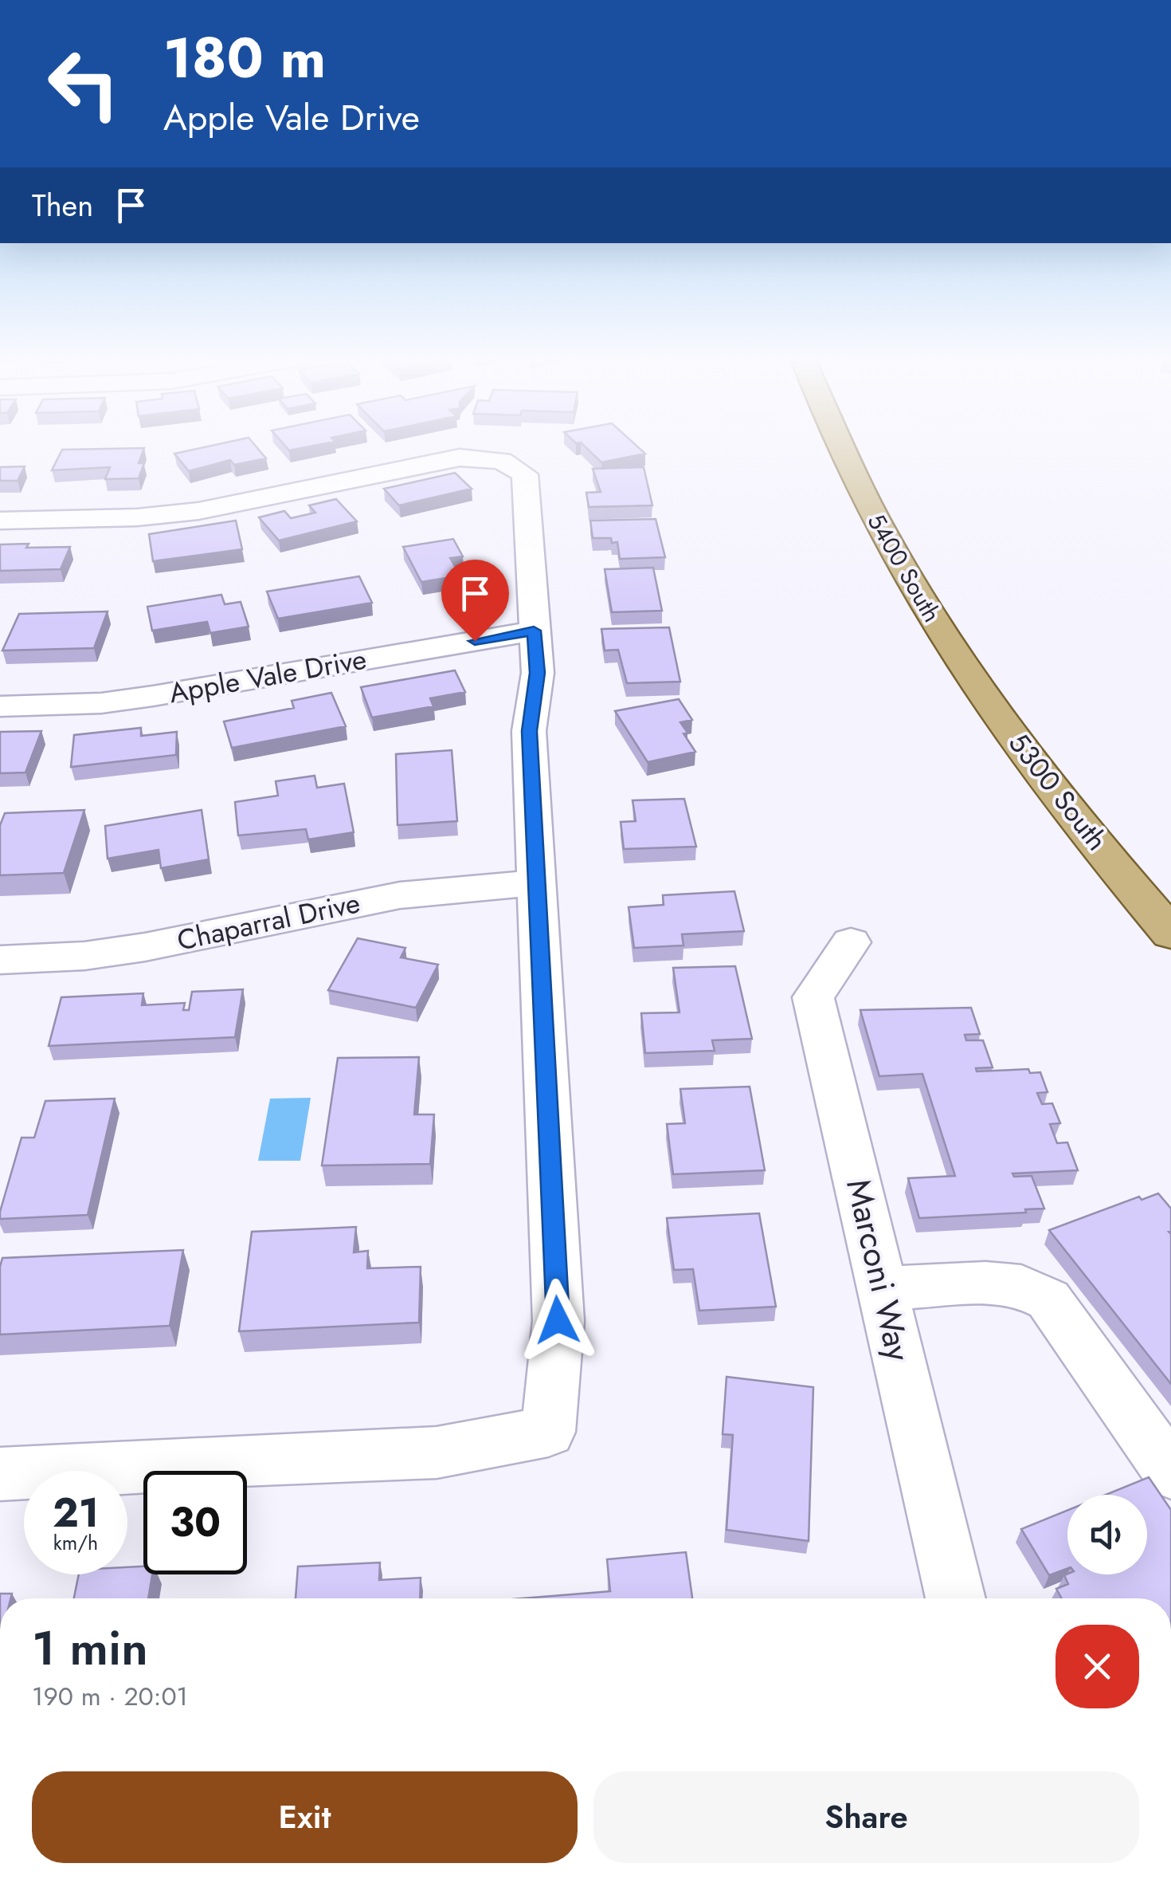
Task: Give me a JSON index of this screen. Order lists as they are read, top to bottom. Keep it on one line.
{"streets":{"main road":["5400 South","5300 South"],"street":["Apple Vale Drive","Chaparral Drive","Marconi Way"]},"crossings":[["5400 South","5300 South"]],"page":{"turn":["180 m","Apple Vale Drive"],"then":"Then","speed":"21 km/h","limit":"30","heading":["1 min","190 m · 20:01"],"buttons":["Exit","Share"]}}
